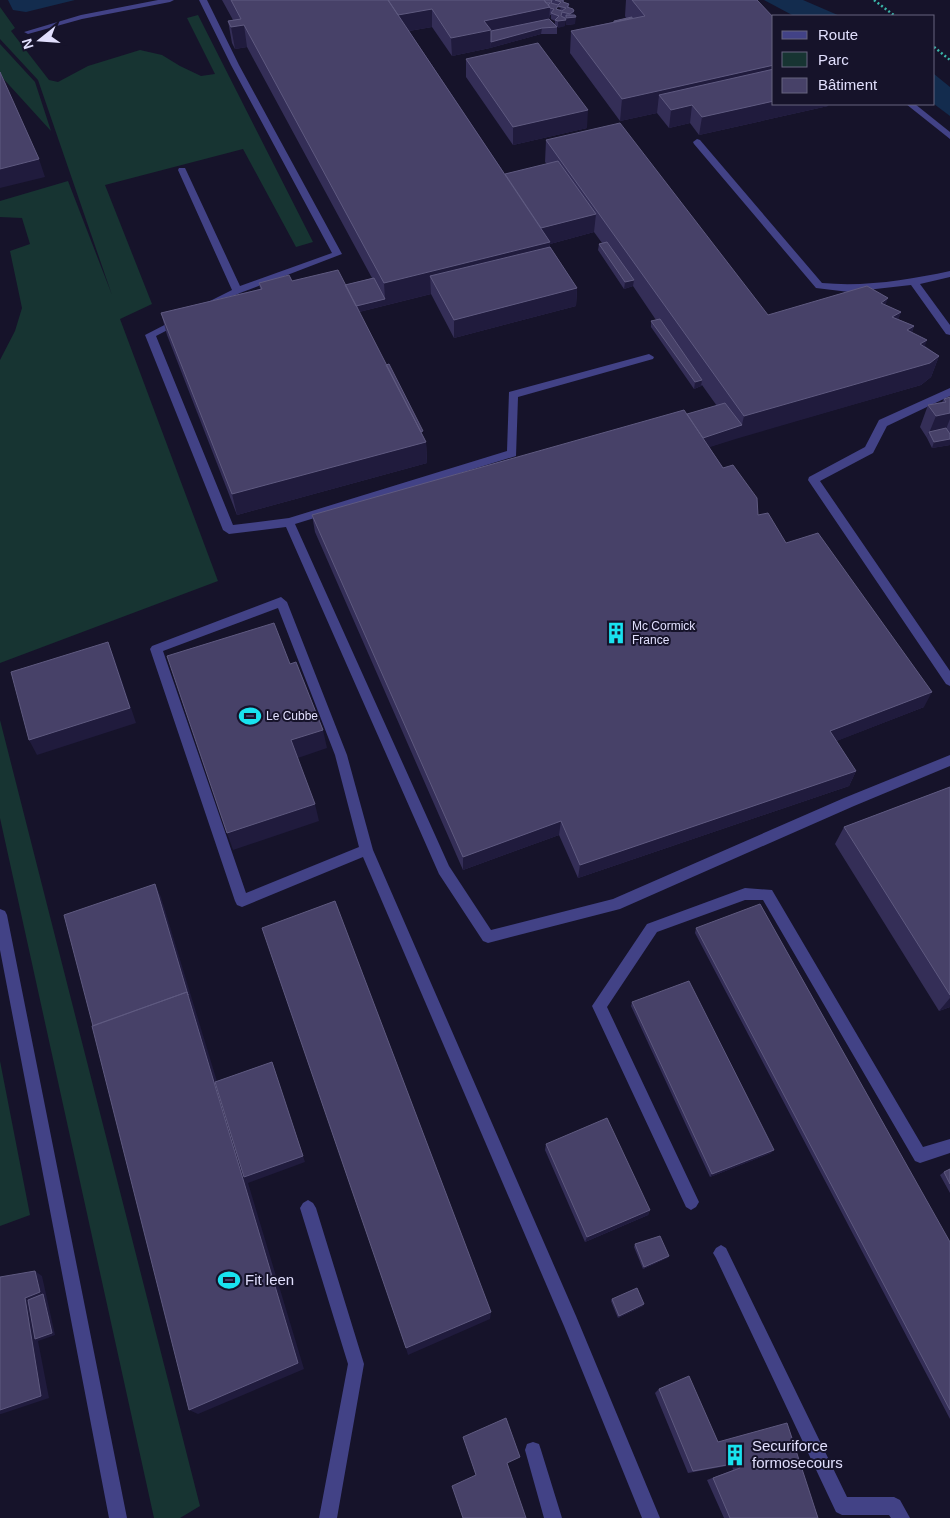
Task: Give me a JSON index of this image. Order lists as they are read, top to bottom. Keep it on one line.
{"places":{"building":["Mc Cormick France","Securiforce formosecours"],"sports":["Le Cubbe","Fit leen"]},"legend":["Route","Parc","Bâtiment"],"north":"left"}
